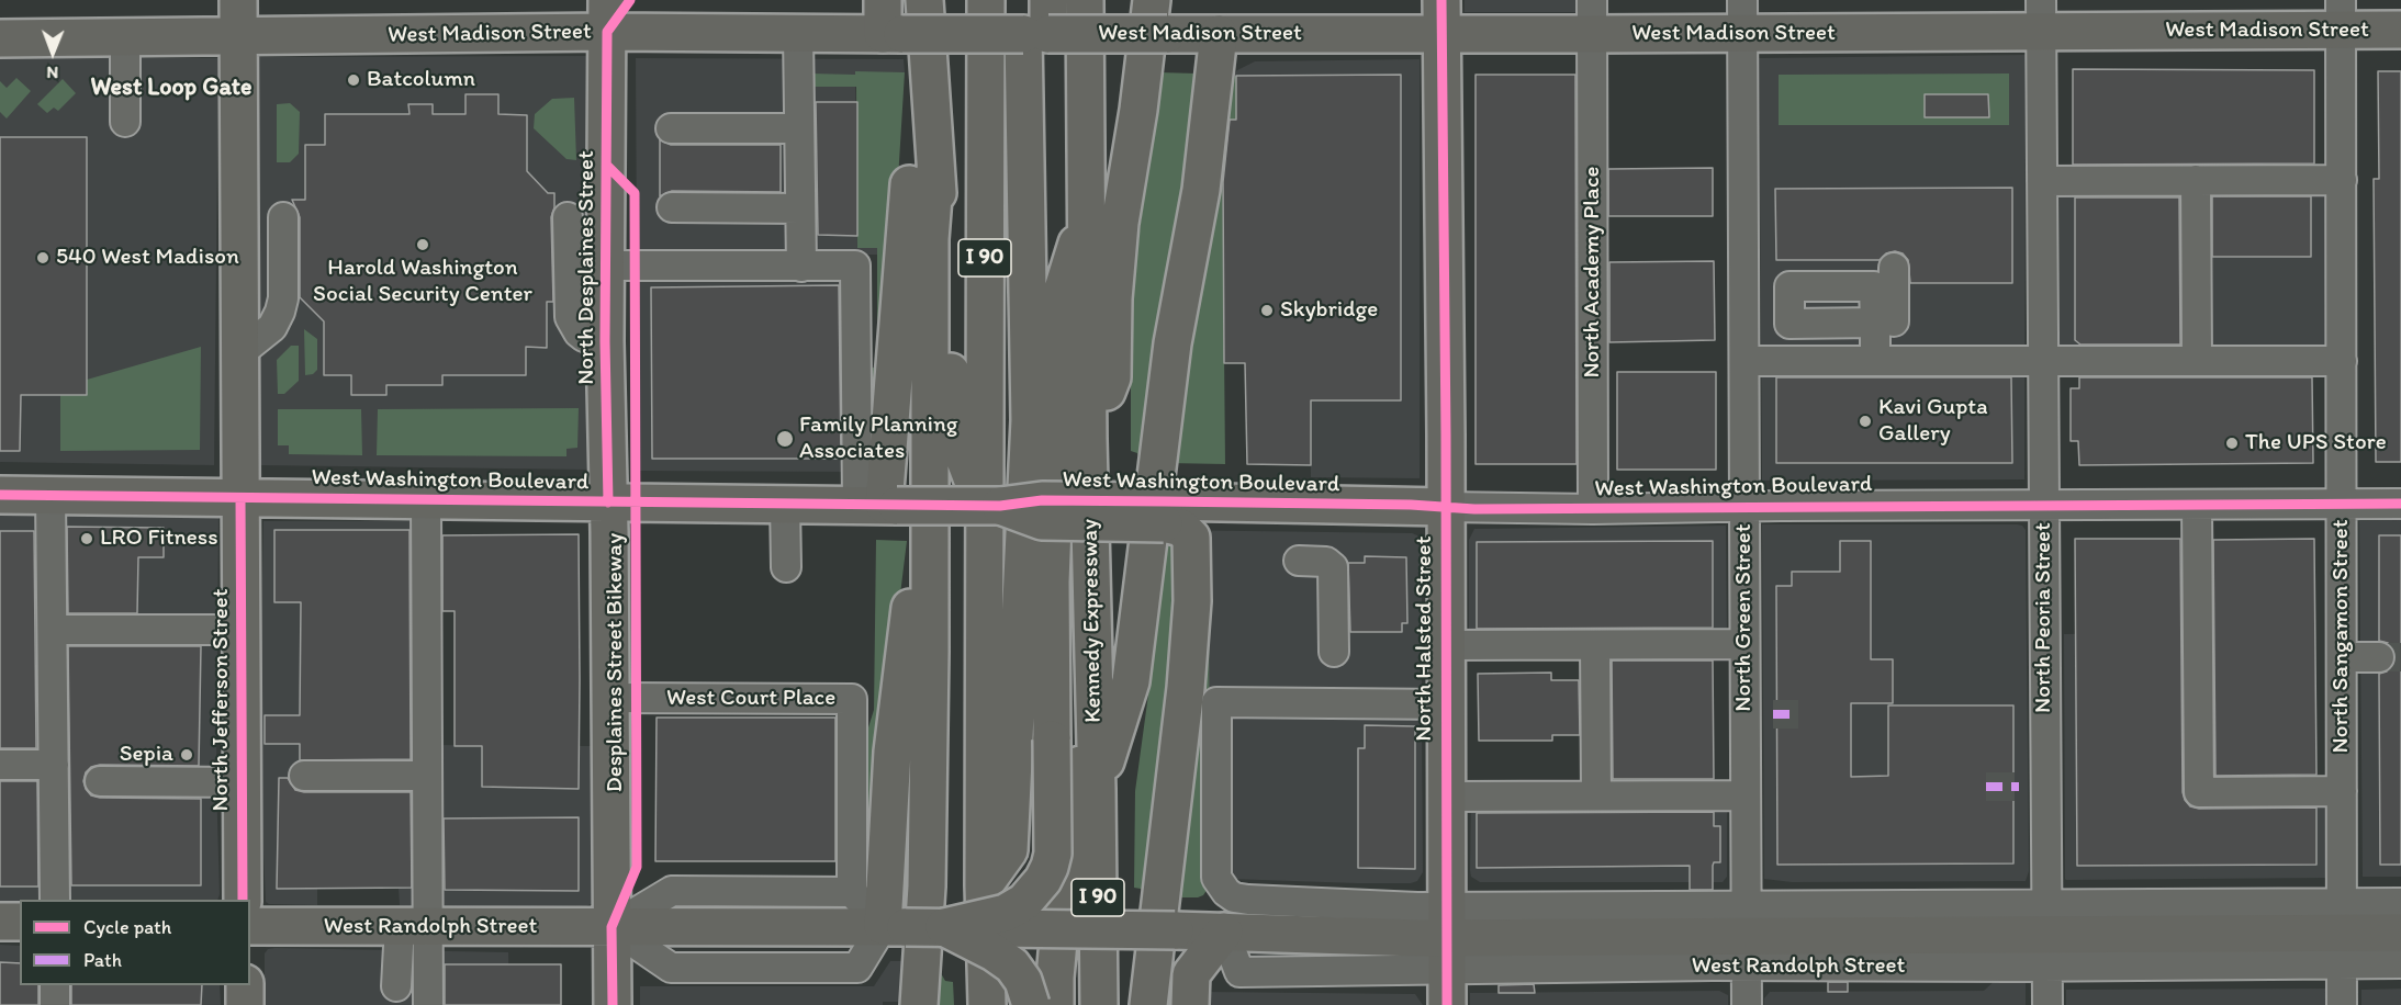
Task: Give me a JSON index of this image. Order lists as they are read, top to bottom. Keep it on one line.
{"streets":{"main road":["West Madison Street","I 90","North Desplaines Street","West Washington Boulevard","Kennedy Expressway","North Halsted Street","North Jefferson Street","West Randolph Street"],"street":["North Academy Place","North Green Street","North Peoria Street","North Sangamon Street","West Court Place"],"cycle path":["Desplaines Street Bikeway"]},"crossings":[["West Madison Street","I 90"],["West Madison Street","North Desplaines Street"],["West Madison Street","North Academy Place"],["West Madison Street","North Green Street"],["West Madison Street","North Peoria Street"],["West Madison Street","North Sangamon Street"],["West Madison Street","North Halsted Street"],["West Madison Street","North Jefferson Street"],["I 90","West Washington Boulevard"],["I 90","Kennedy Expressway"],["North Desplaines Street","West Washington Boulevard"],["North Desplaines Street","West Court Place"],["North Desplaines Street","West Randolph Street"],["North Academy Place","West Washington Boulevard"],["West Washington Boulevard","North Green Street"],["West Washington Boulevard","North Peoria Street"],["West Washington Boulevard","North Sangamon Street"],["West Washington Boulevard","North Halsted Street"],["West Washington Boulevard","North Jefferson Street"],["North Green Street","West Randolph Street"],["North Peoria Street","West Randolph Street"],["North Sangamon Street","West Randolph Street"],["North Halsted Street","West Randolph Street"]],"districts":["West Loop Gate"],"places":["Batcolumn","Harold Washington Social Security Center","540 West Madison","Skybridge","Kavi Gupta Gallery","Family Planning Associates","The UPS Store","LRO Fitness","Sepia"],"legend":["Cycle path","Path"],"north":"bottom"}
